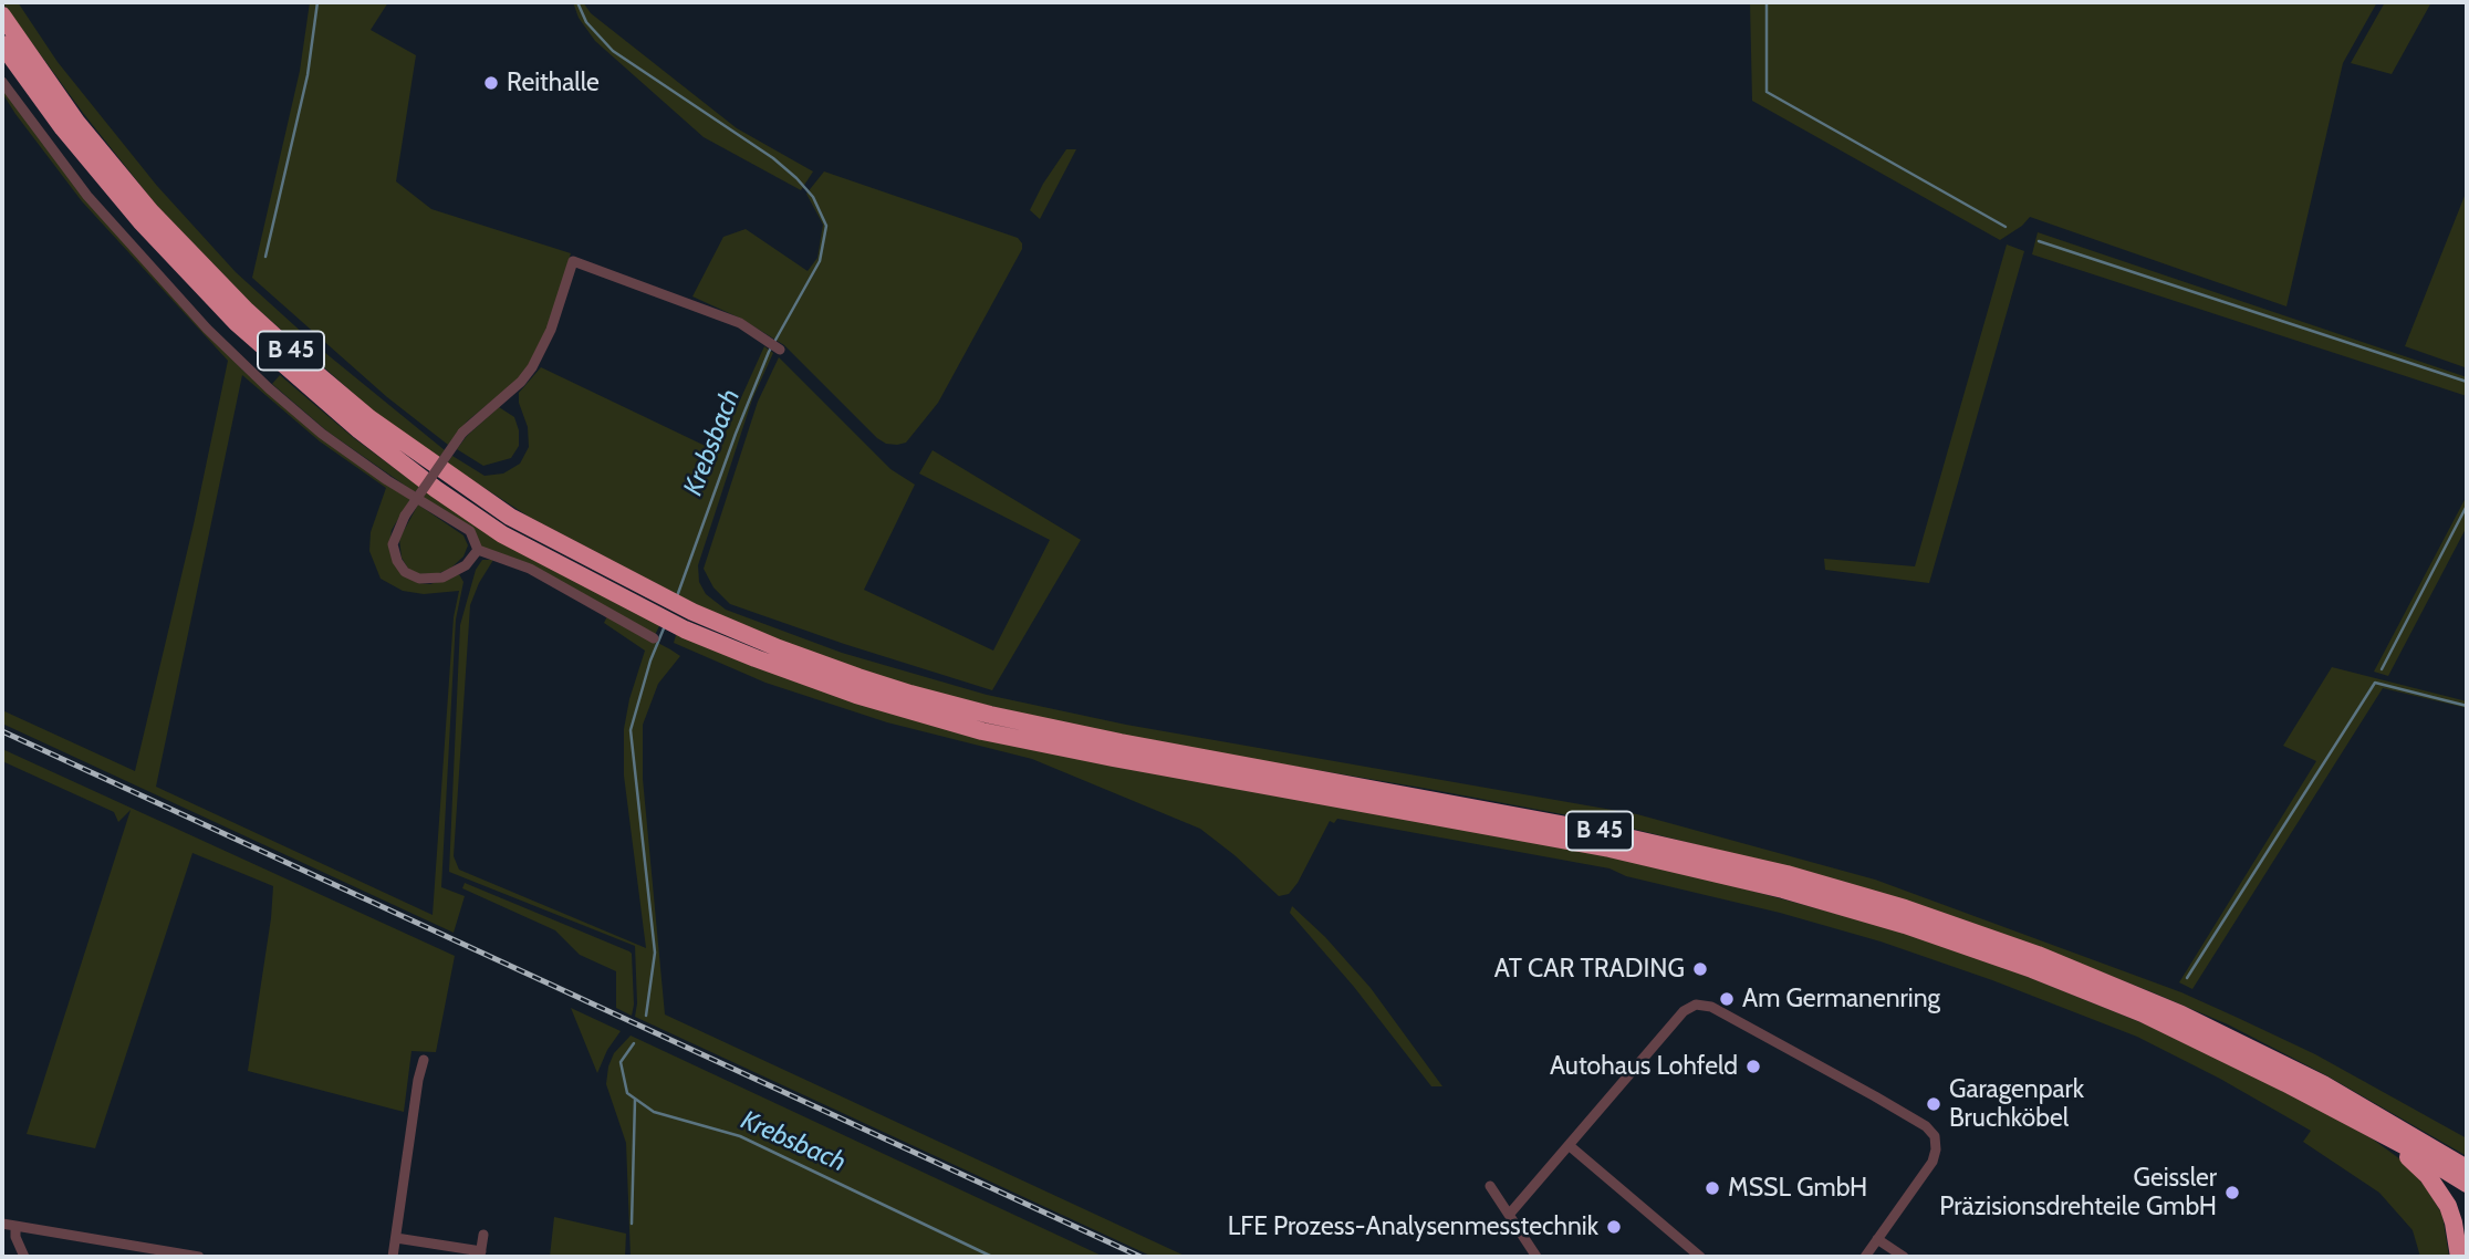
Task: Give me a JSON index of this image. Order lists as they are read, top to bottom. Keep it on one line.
{"streets":{"highway":["B 45"]},"water":["Krebsbach"],"places":["Reithalle","AT CAR TRADING","Am Germanenring","Autohaus Lohfeld","Garagenpark Bruchköbel","MSSL GmbH","Geissler Präzisionsdrehteile GmbH","LFE Prozess-Analysenmesstechnik"]}
